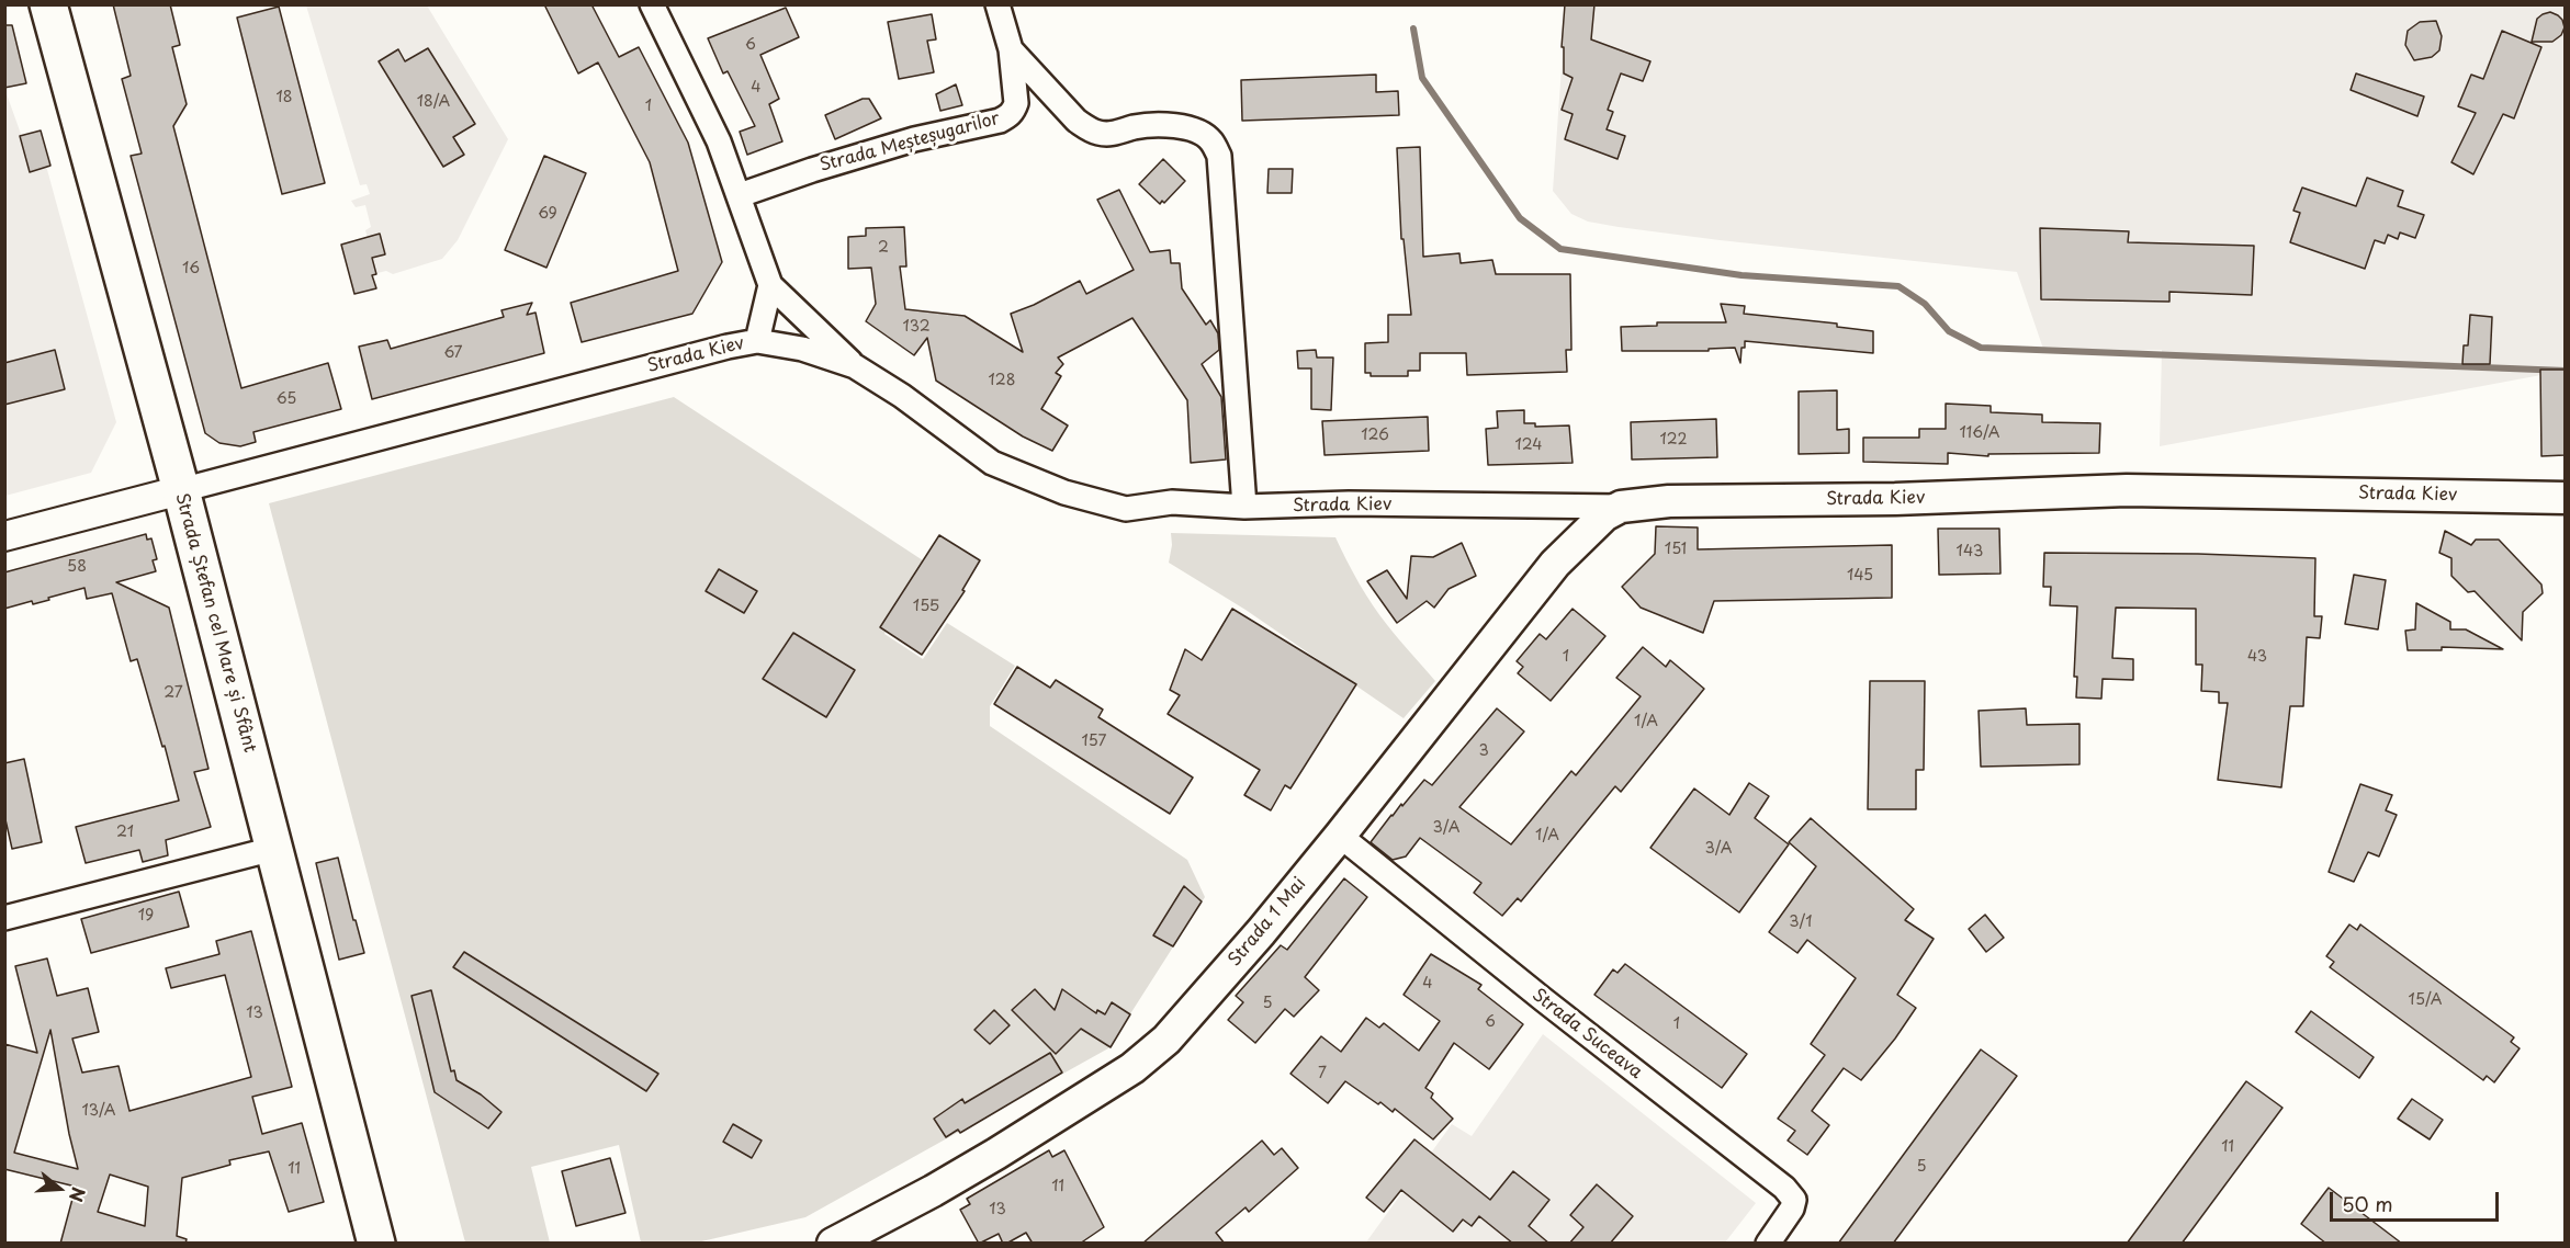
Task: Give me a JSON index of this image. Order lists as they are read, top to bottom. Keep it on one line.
{"streets":{"main road":["Strada Kiev","Strada Ștefan cel Mare și Sfânt","Strada 1 Mai"],"street":["Strada Meșteșugarilor","Strada Suceava"]},"crossings":[["Strada Kiev","Strada Ștefan cel Mare și Sfânt"],["Strada Kiev","Strada 1 Mai"],["Strada 1 Mai","Strada Suceava"]],"house_numbers":["6","4","18","18/A","1","69","2","16","132","67","128","65","116/A","126","122","124","151","143","58","145","155","1","43","27","1/A","157","3","3/A","21","1/A","3/A","19","3/1","4","15/A","5","13","6","1","7","13/A","11","5","11","11","13"],"scale_bar":"50 m","north":"right"}
